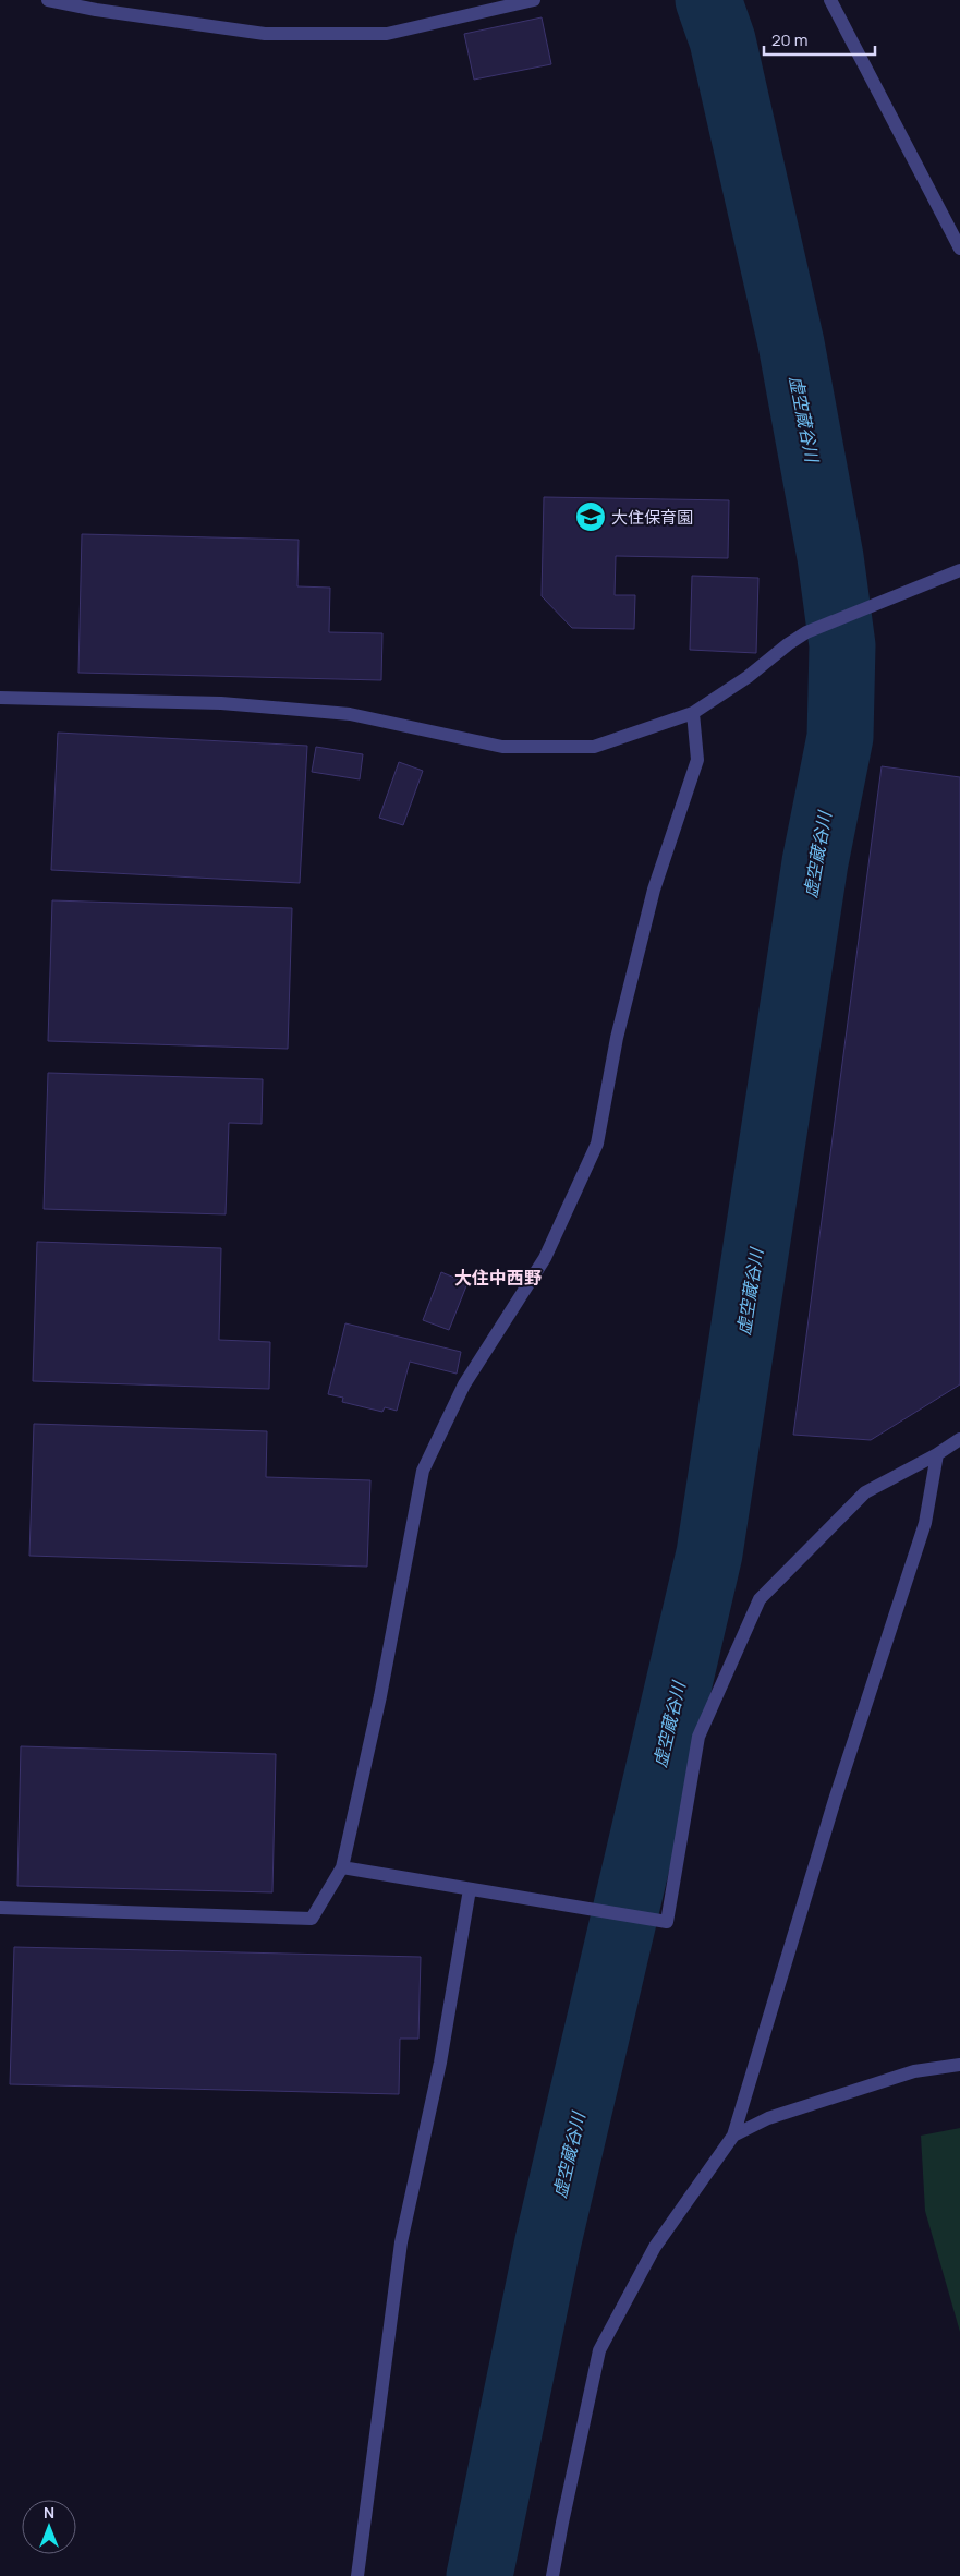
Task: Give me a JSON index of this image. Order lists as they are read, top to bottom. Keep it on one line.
{"districts":["大住中西野"],"water":["虚空蔵谷川"],"places":{"school or university":["大住保育園"]},"scale_bar":"20 m","north":"top"}
